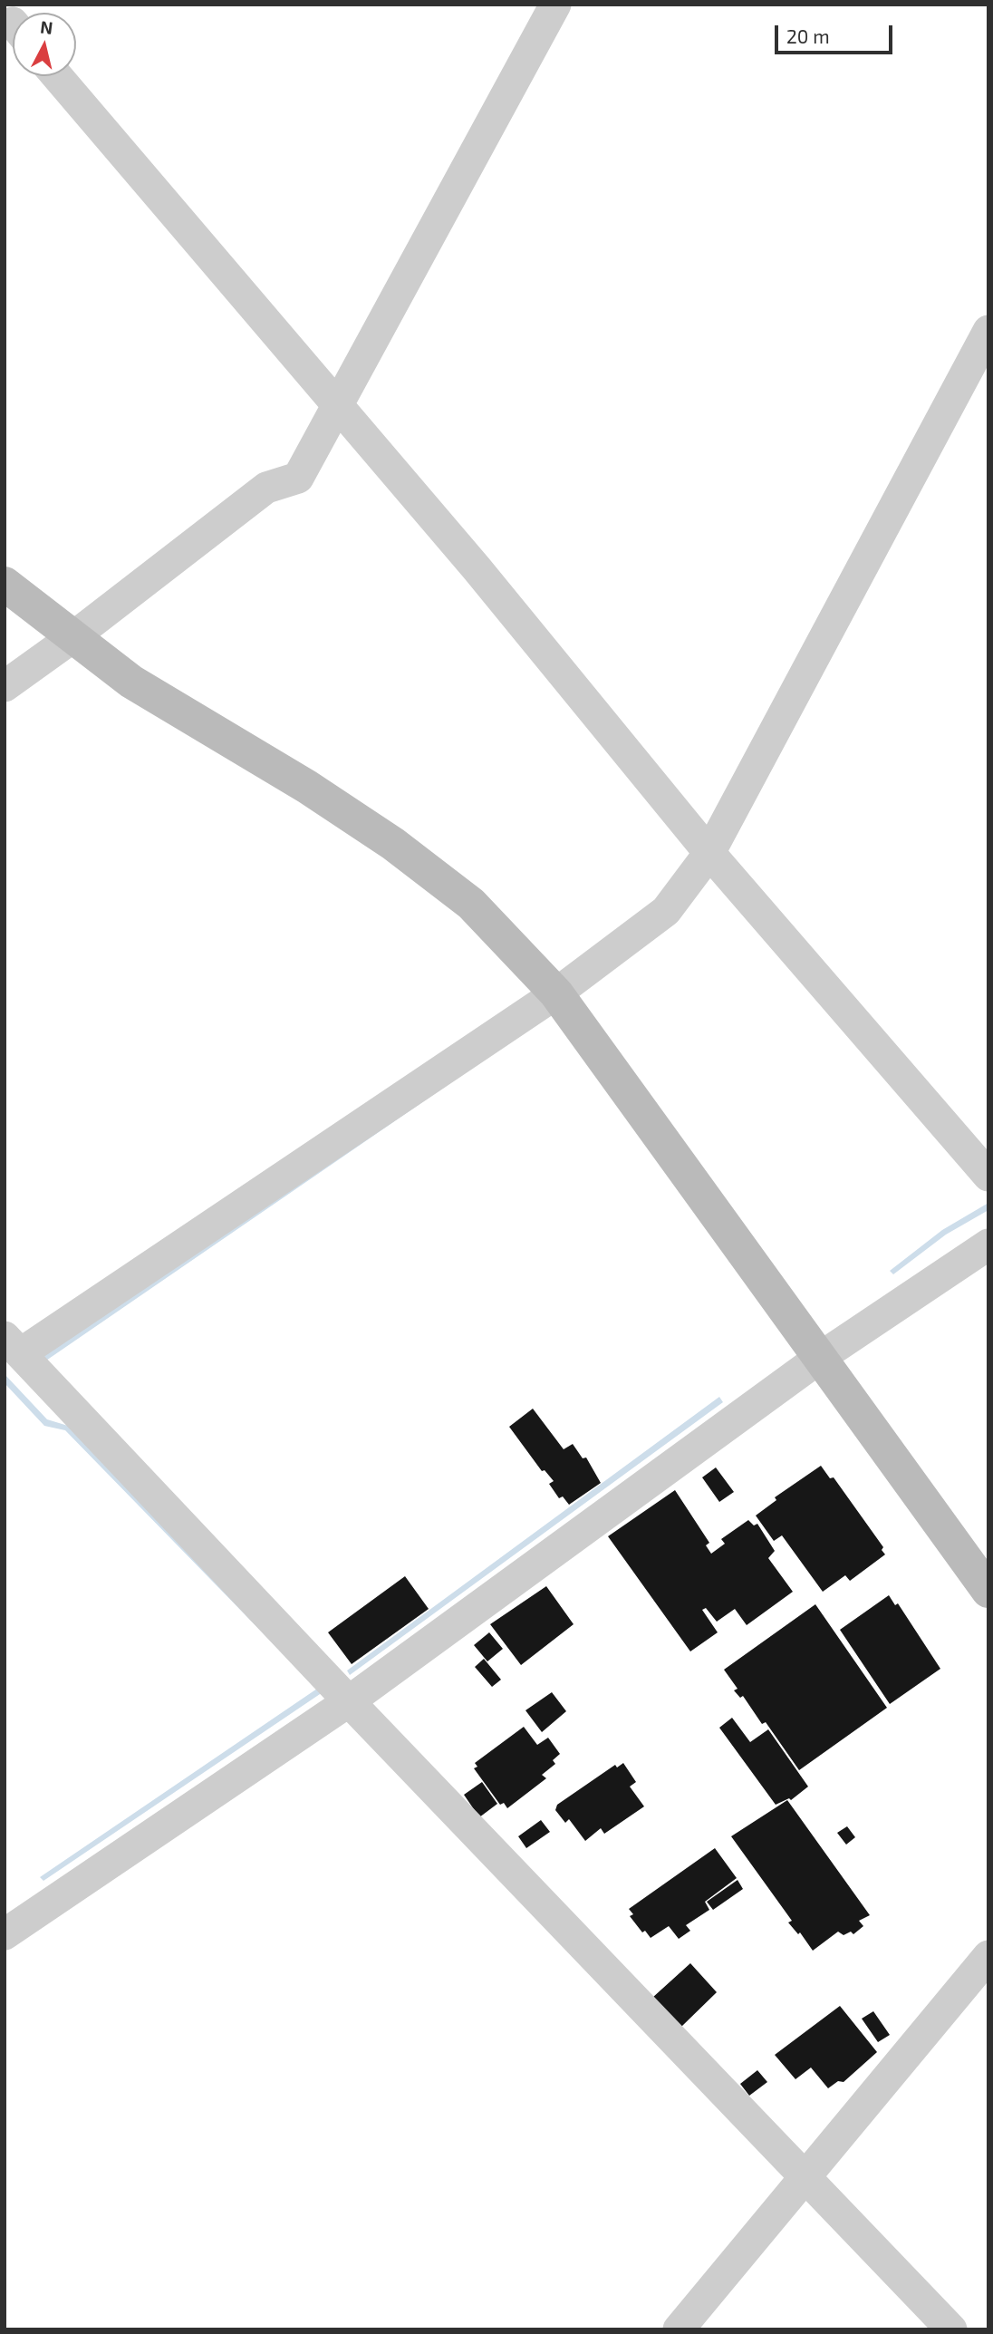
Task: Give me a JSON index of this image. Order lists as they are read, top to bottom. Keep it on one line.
{"scale_bar":"20 m","north":"top"}
